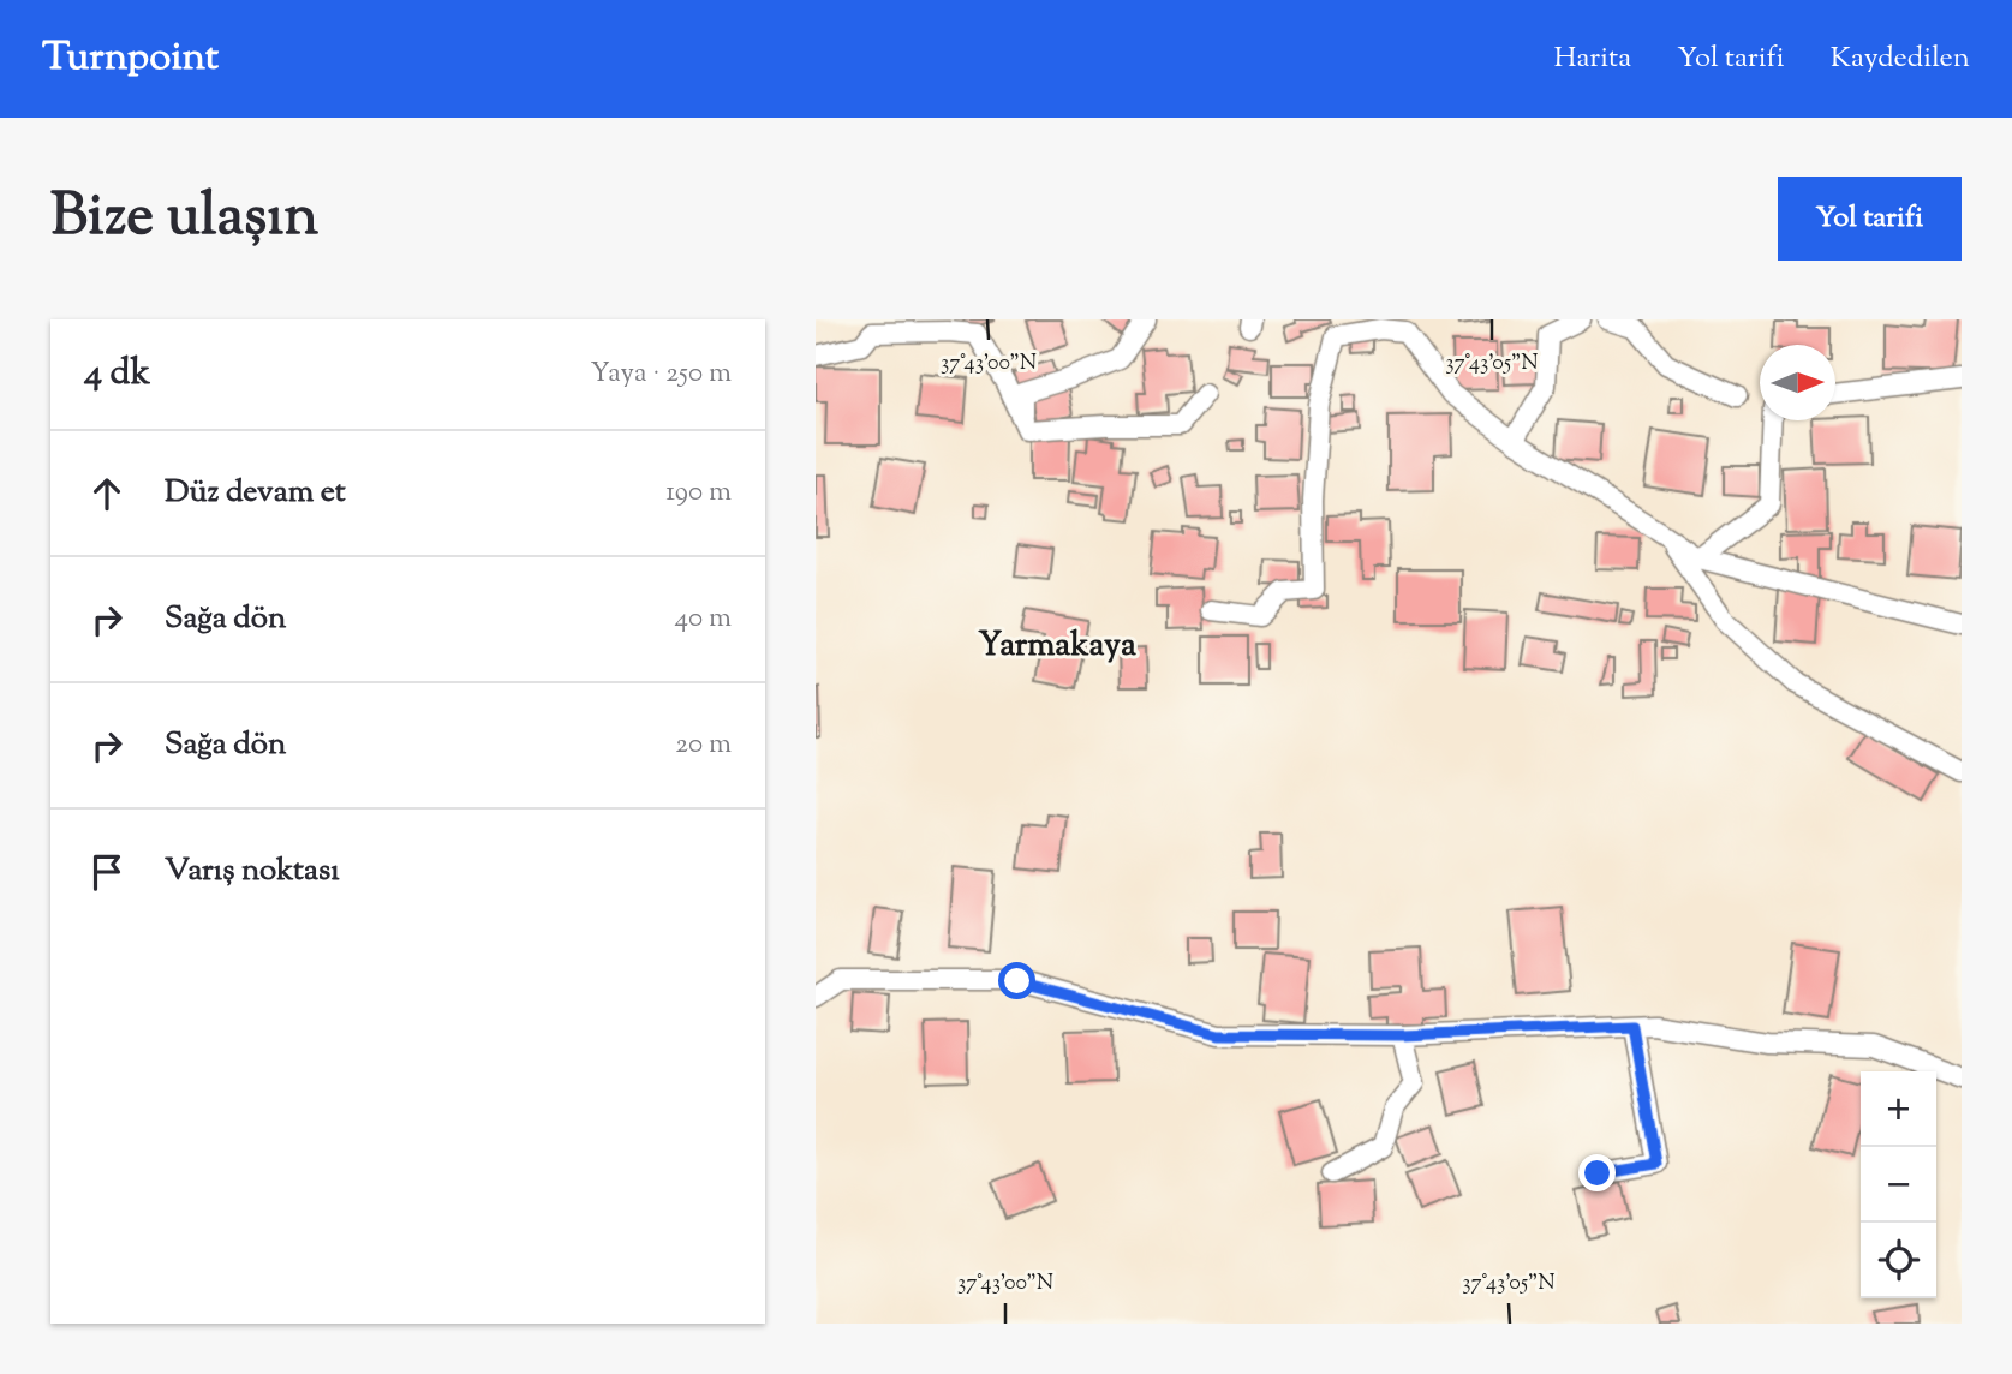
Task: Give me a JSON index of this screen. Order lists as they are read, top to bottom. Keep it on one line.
{"districts":["Yarmakaya"],"north":"right","page":{"header":"Turnpoint","nav":["Harita","Yol tarifi","Kaydedilen"],"title":"Bize ulaşın","buttons":"Yol tarifi","heading":["4 dk","Yaya · 250 m"],"list":[["Düz devam et","190 m"],["Sağa dön","40 m"],["Sağa dön","20 m"],"Varış noktası"],"map_buttons":["+","−"]},"coordinates":["37°43'00\"N","37°43'05\"N"]}
